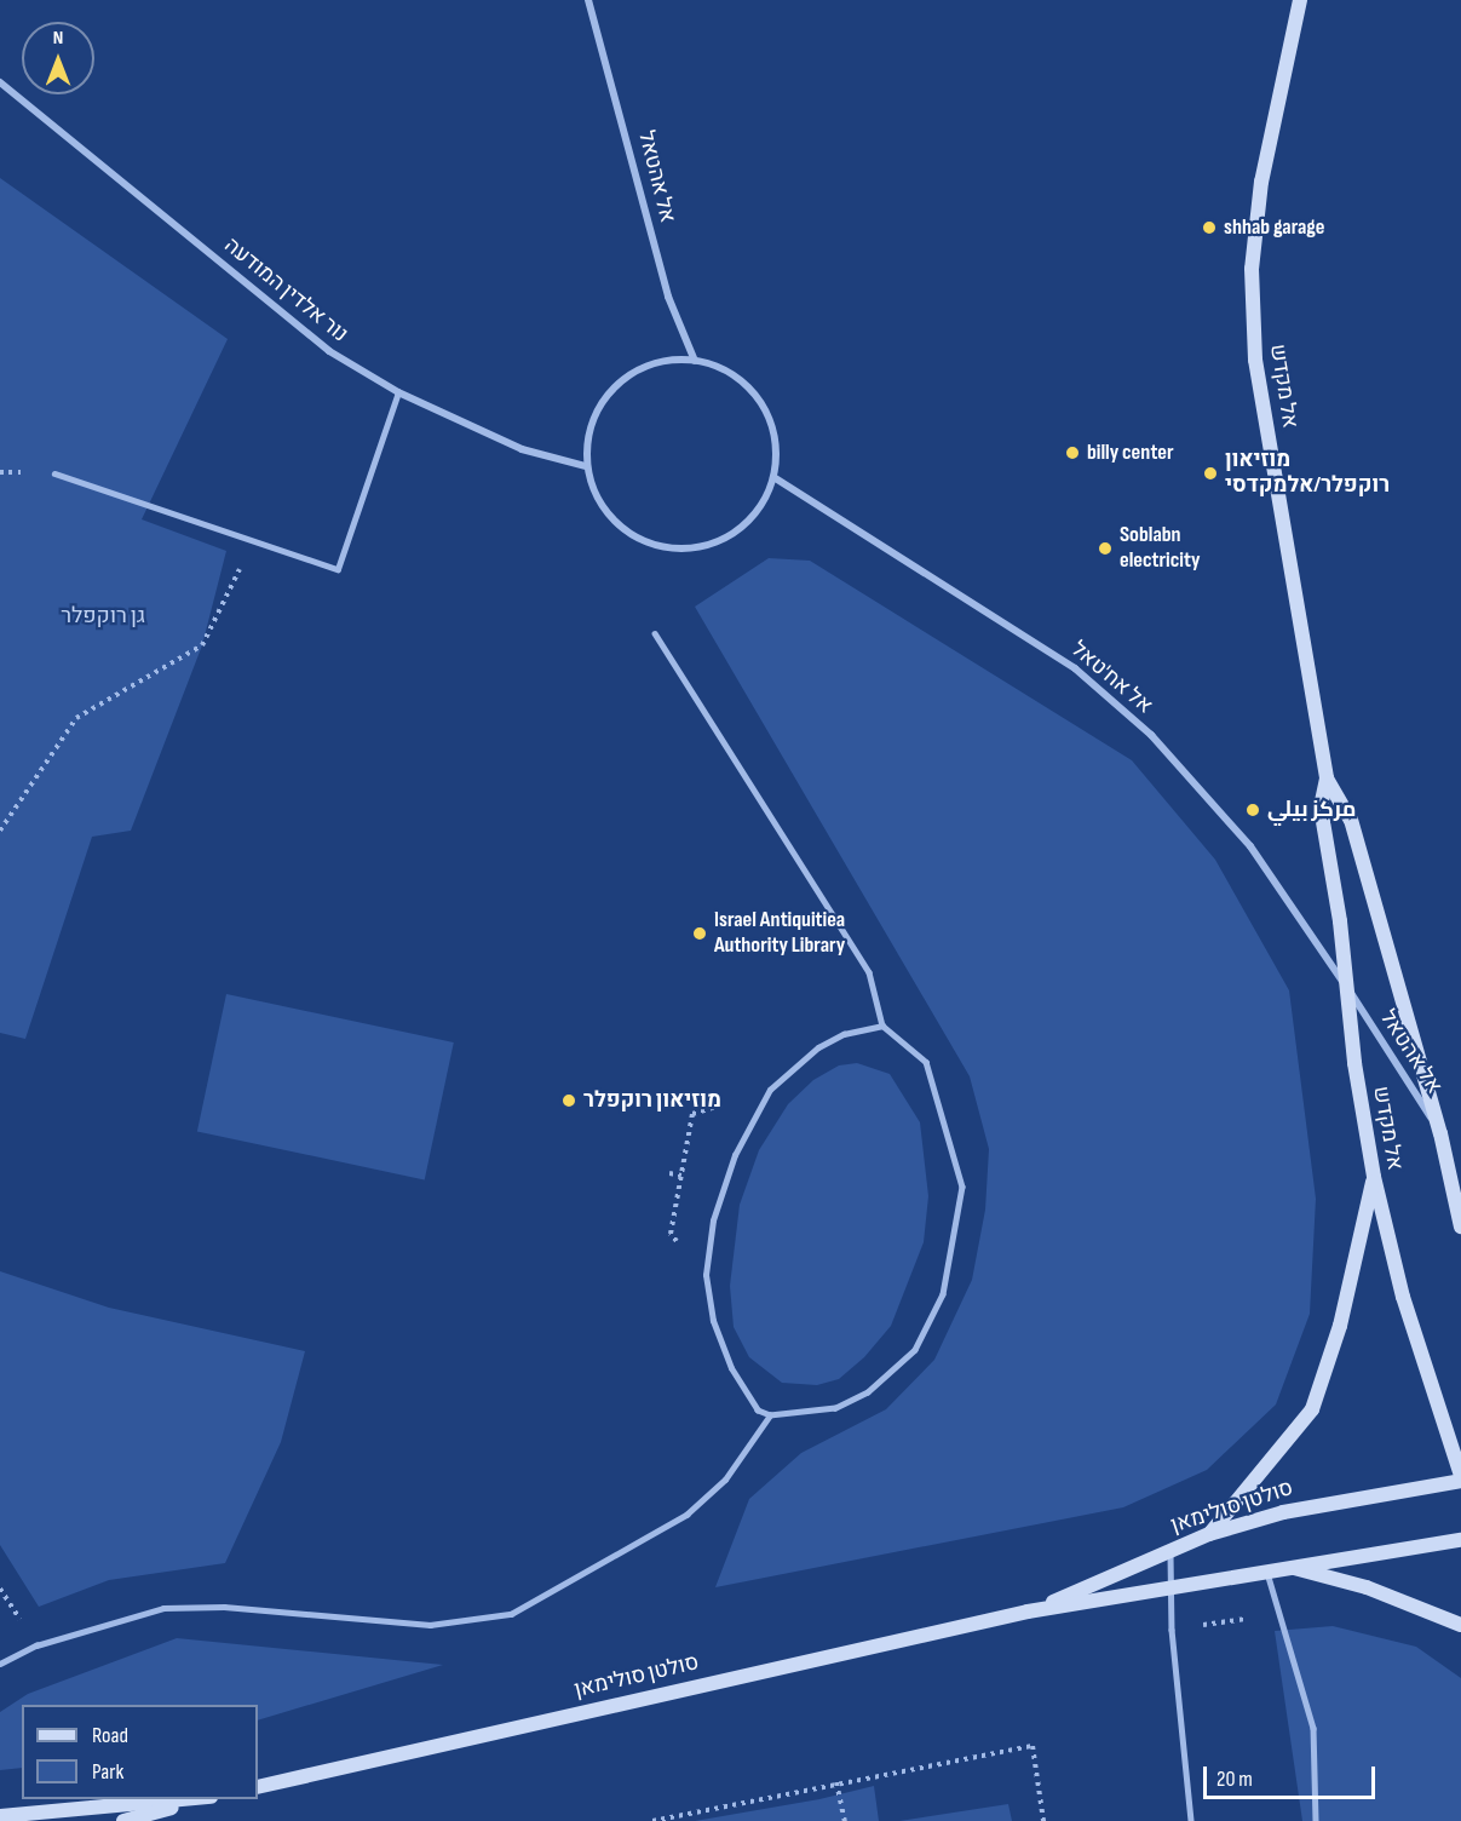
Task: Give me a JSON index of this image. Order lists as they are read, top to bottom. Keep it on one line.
{"streets":{"main road":["אל מקדש","סולטן סולימאן"],"street":["אל אהטאל","נור אלדין המודעה","אל אח'טאל"]},"crossings":[["אל אהטאל","נור אלדין המודעה"],["אל אהטאל","אל מקדש"],["אל אהטאל","אל אח'טאל"],["נור אלדין המודעה","אל אח'טאל"],["אל מקדש","אל אח'טאל"],["אל מקדש","סולטן סולימאן"]],"parks":["גן רוקפלר"],"places":["shhab garage","billy center","מוזיאון רוקפלר/אלמקדסי","Soblabn electricity","مركز بيلي","Israel Antiquitiea Authority Library","מוזיאון רוקפלר"],"legend":["Road","Park"],"scale_bar":"20 m","north":"top"}
